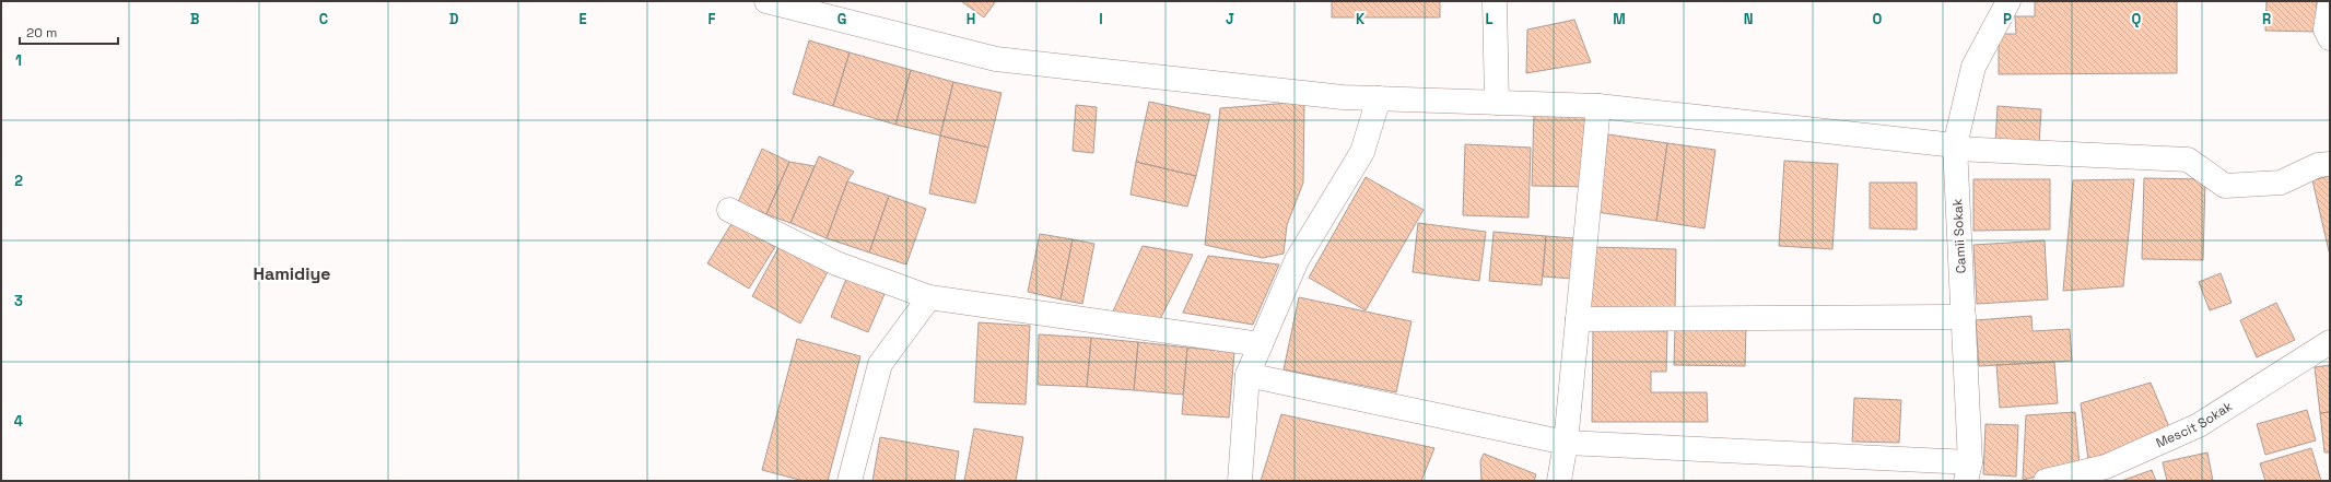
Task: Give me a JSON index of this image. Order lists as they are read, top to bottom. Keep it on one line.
{"streets":{"street":["Camii Sokak","Mescit Sokak"]},"districts":["Hamidiye"],"scale_bar":"20 m","grid":{"columns":["B","C","D","E","F","G","H","I","J","K","L","M","N","O","P","Q","R"],"rows":["1","2","3","4"]}}
